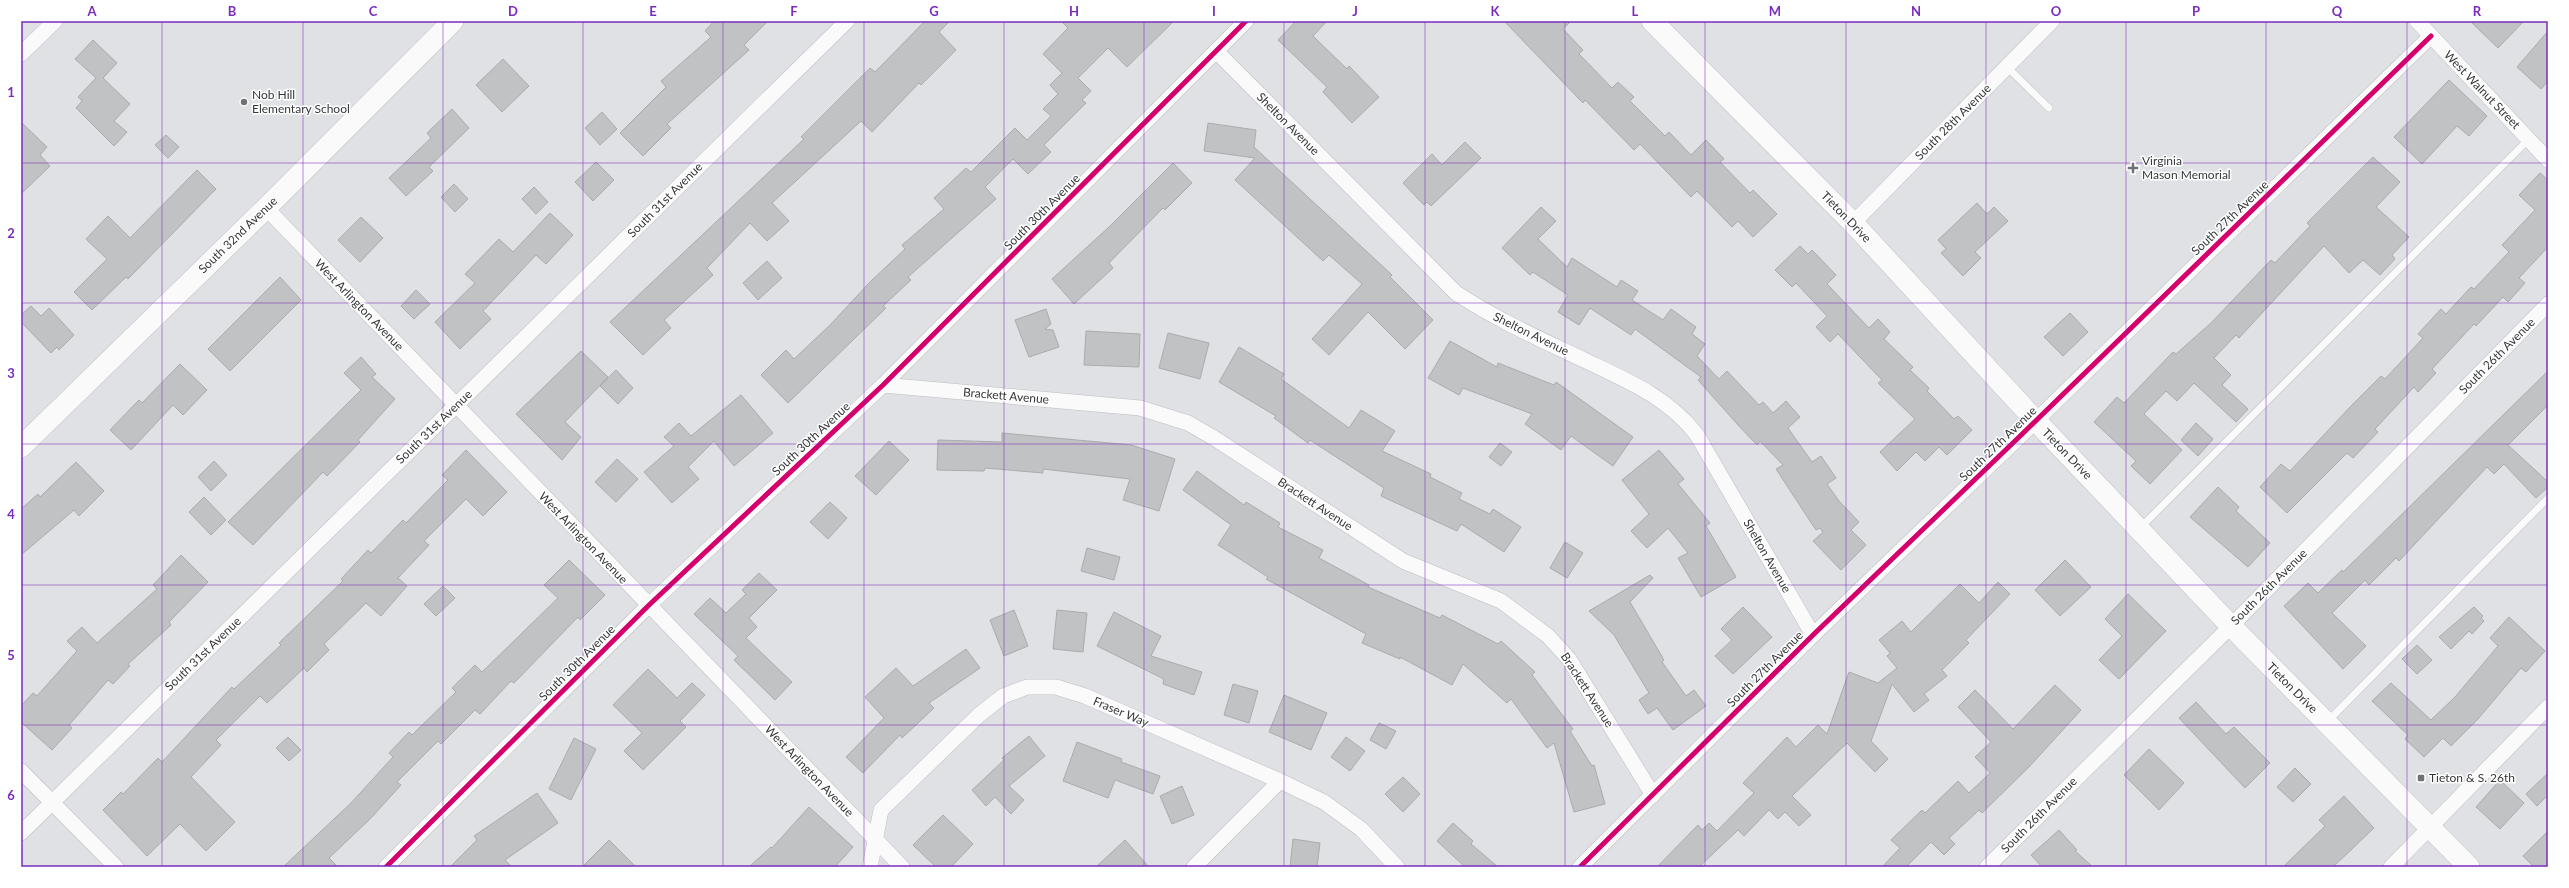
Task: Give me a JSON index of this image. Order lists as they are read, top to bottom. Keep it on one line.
{"streets":{"main road":["Tieton Drive","South 32nd Avenue"],"street":["West Walnut Street","South 28th Avenue","Shelton Avenue","South 31st Avenue","South 30th Avenue","South 27th Avenue","West Arlington Avenue","South 26th Avenue","Brackett Avenue","Fraser Way"]},"crossings":[["West Walnut Street","South 27th Avenue"],["South 28th Avenue","Tieton Drive"],["Shelton Avenue","South 30th Avenue"],["Shelton Avenue","South 27th Avenue"],["South 31st Avenue","West Arlington Avenue"],["South 30th Avenue","West Arlington Avenue"],["South 30th Avenue","Brackett Avenue"],["Tieton Drive","South 27th Avenue"],["Tieton Drive","South 26th Avenue"],["South 27th Avenue","Brackett Avenue"],["South 32nd Avenue","West Arlington Avenue"],["West Arlington Avenue","Fraser Way"]],"places":{"other":["Nob Hill Elementary School"],"health":["Virginia Mason Memorial"],"transit":["Tieton & S. 26th"]},"grid":{"columns":["A","B","C","D","E","F","G","H","I","J","K","L","M","N","O","P","Q","R"],"rows":["1","2","3","4","5","6"]}}
